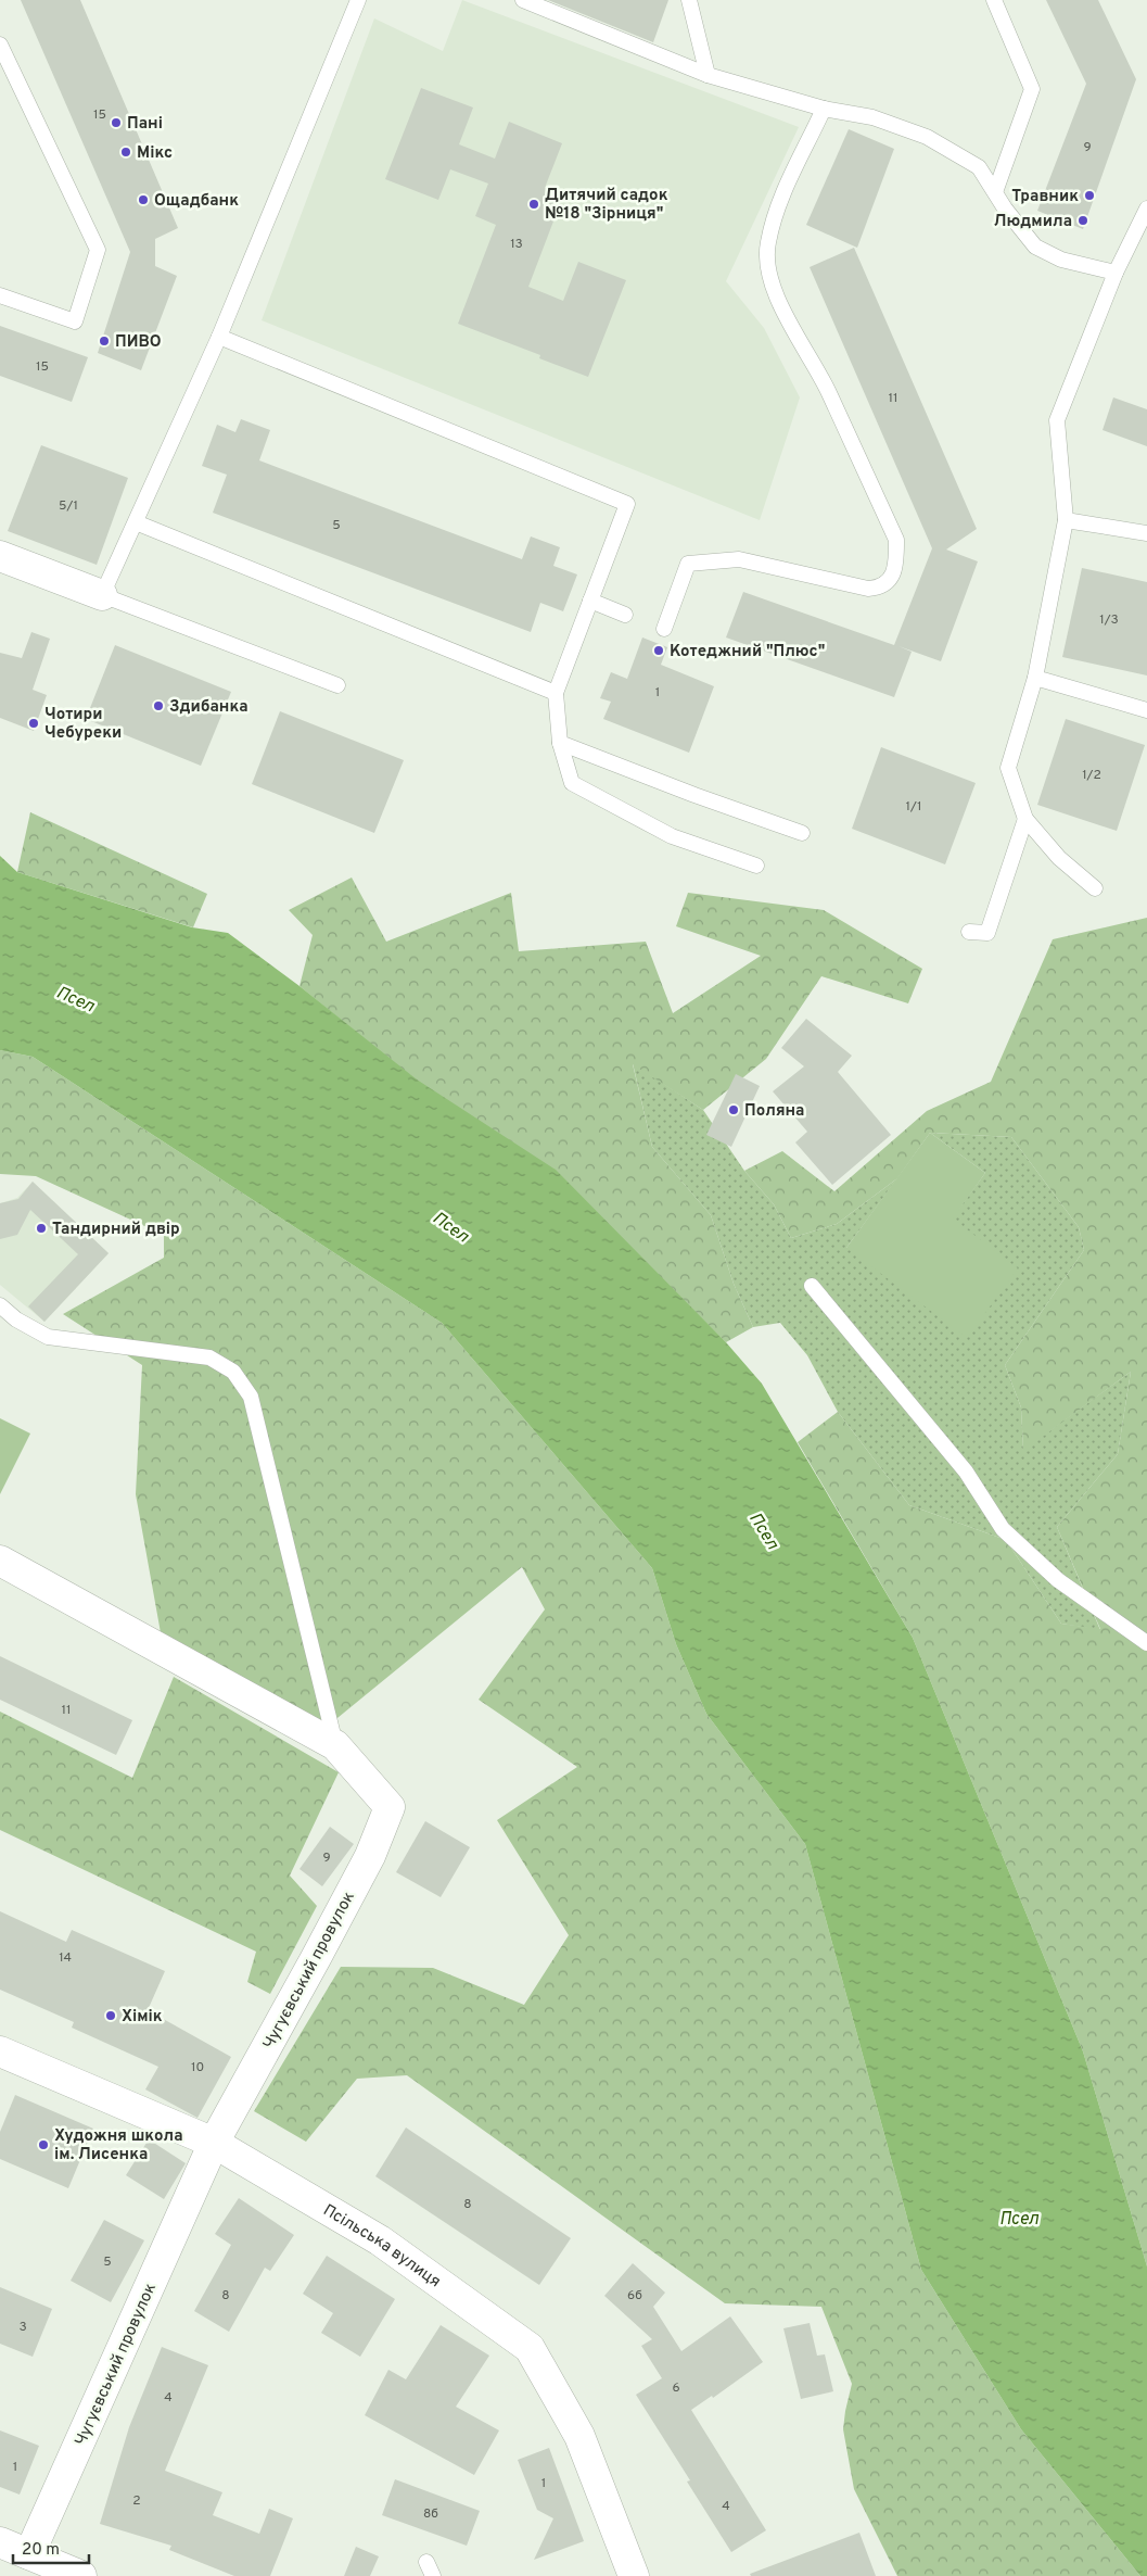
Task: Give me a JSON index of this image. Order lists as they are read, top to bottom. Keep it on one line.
{"streets":{"street":["Чугуєвський провулок","Псільська вулиця"]},"crossings":[["Чугуєвський провулок","Псільська вулиця"]],"water":["Псел"],"places":["Пані","Мікс","Травник","Ощадбанк","Дитячий садок №18 \"Зірниця\"","Людмила","ПИВО","Котеджний \"Плюс\"","Здибанка","Чотири Чебуреки","Поляна","Тандирний двір","Хімік","Художня школа ім. Лисенка"],"house_numbers":["15","9","13","15","11","5/1","5","1/3","1","1/2","1/1","11","9","14","10","8","5","8","6б","3","6","4","1","1","2","4","8б"],"scale_bar":"20 m"}
